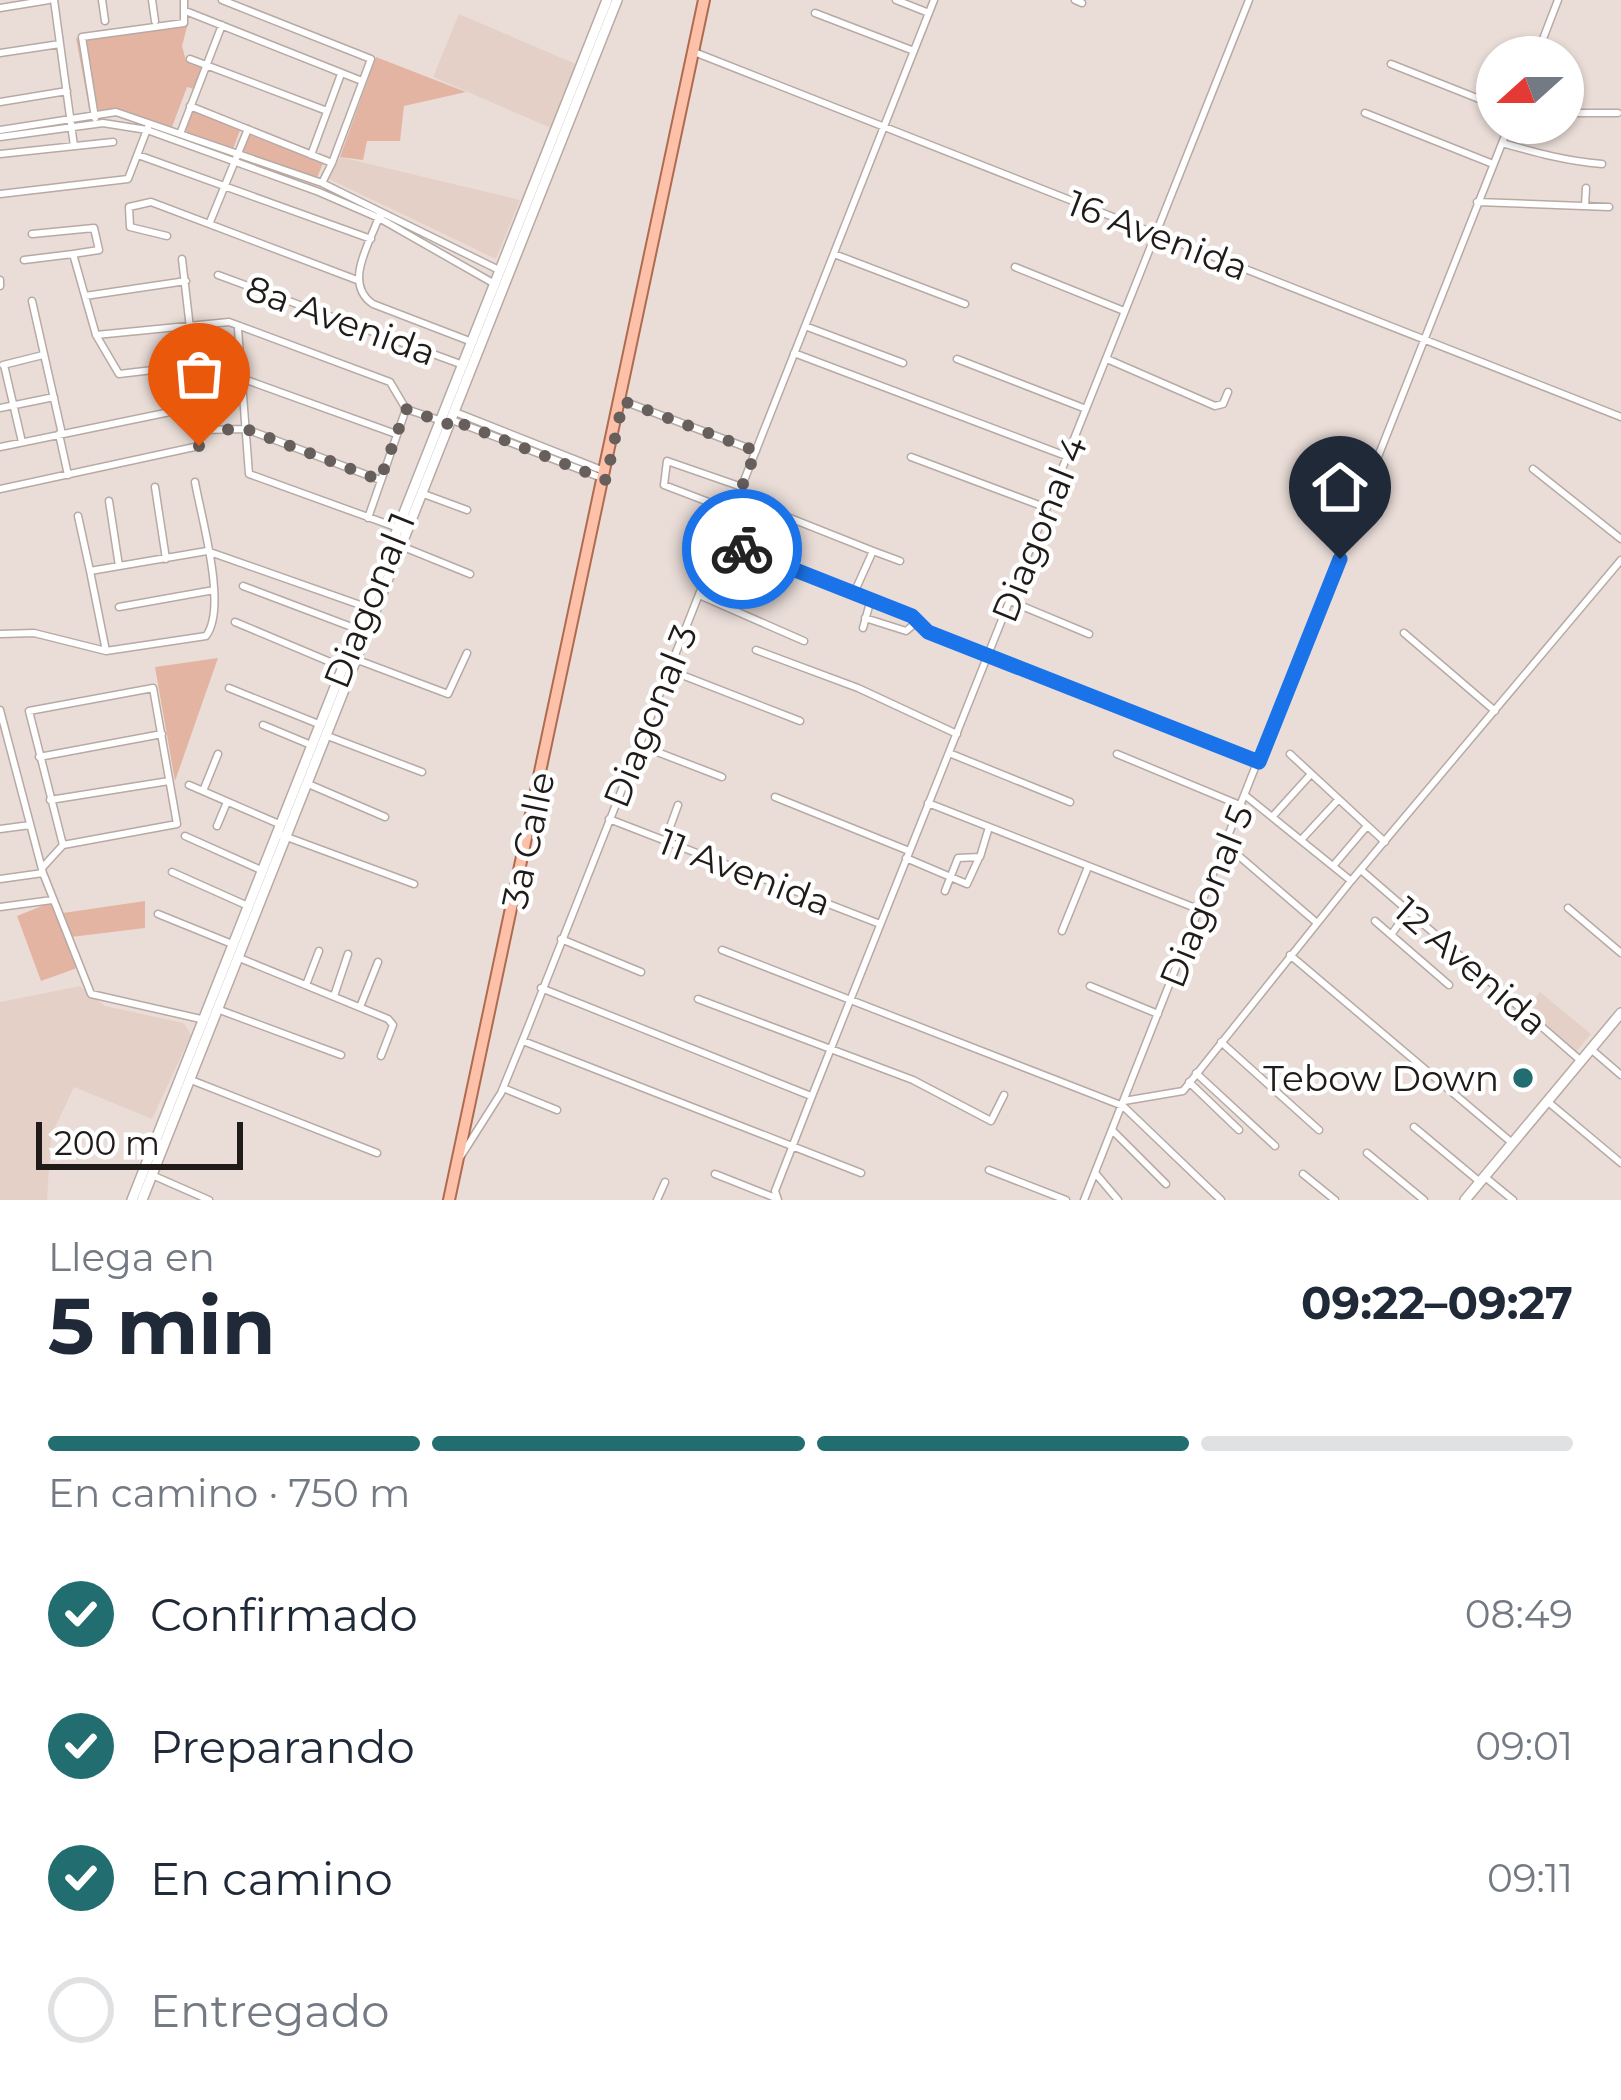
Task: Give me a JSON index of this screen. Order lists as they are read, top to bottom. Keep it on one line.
{"streets":{"main road":["Diagonal 1","3a Calle"],"street":["16 Avenida","8a Avenida","Diagonal 4","Diagonal 3","11 Avenida","Diagonal 5","12 Avenida"]},"crossings":[["16 Avenida","Diagonal 4"],["16 Avenida","Diagonal 3"],["16 Avenida","3a Calle"],["16 Avenida","Diagonal 5"],["8a Avenida","Diagonal 1"],["Diagonal 4","11 Avenida"],["Diagonal 3","3a Calle"],["Diagonal 3","11 Avenida"]],"places":["Tebow Down"],"scale_bar":"200 m","north":"left","page":{"scale":"200 m","heading":["5 min","Llega en","09:22–09:27"],"bar":"En camino · 750 m","list":[["Confirmado","08:49"],["Preparando","09:01"],["En camino","09:11"],"Entregado"]}}
